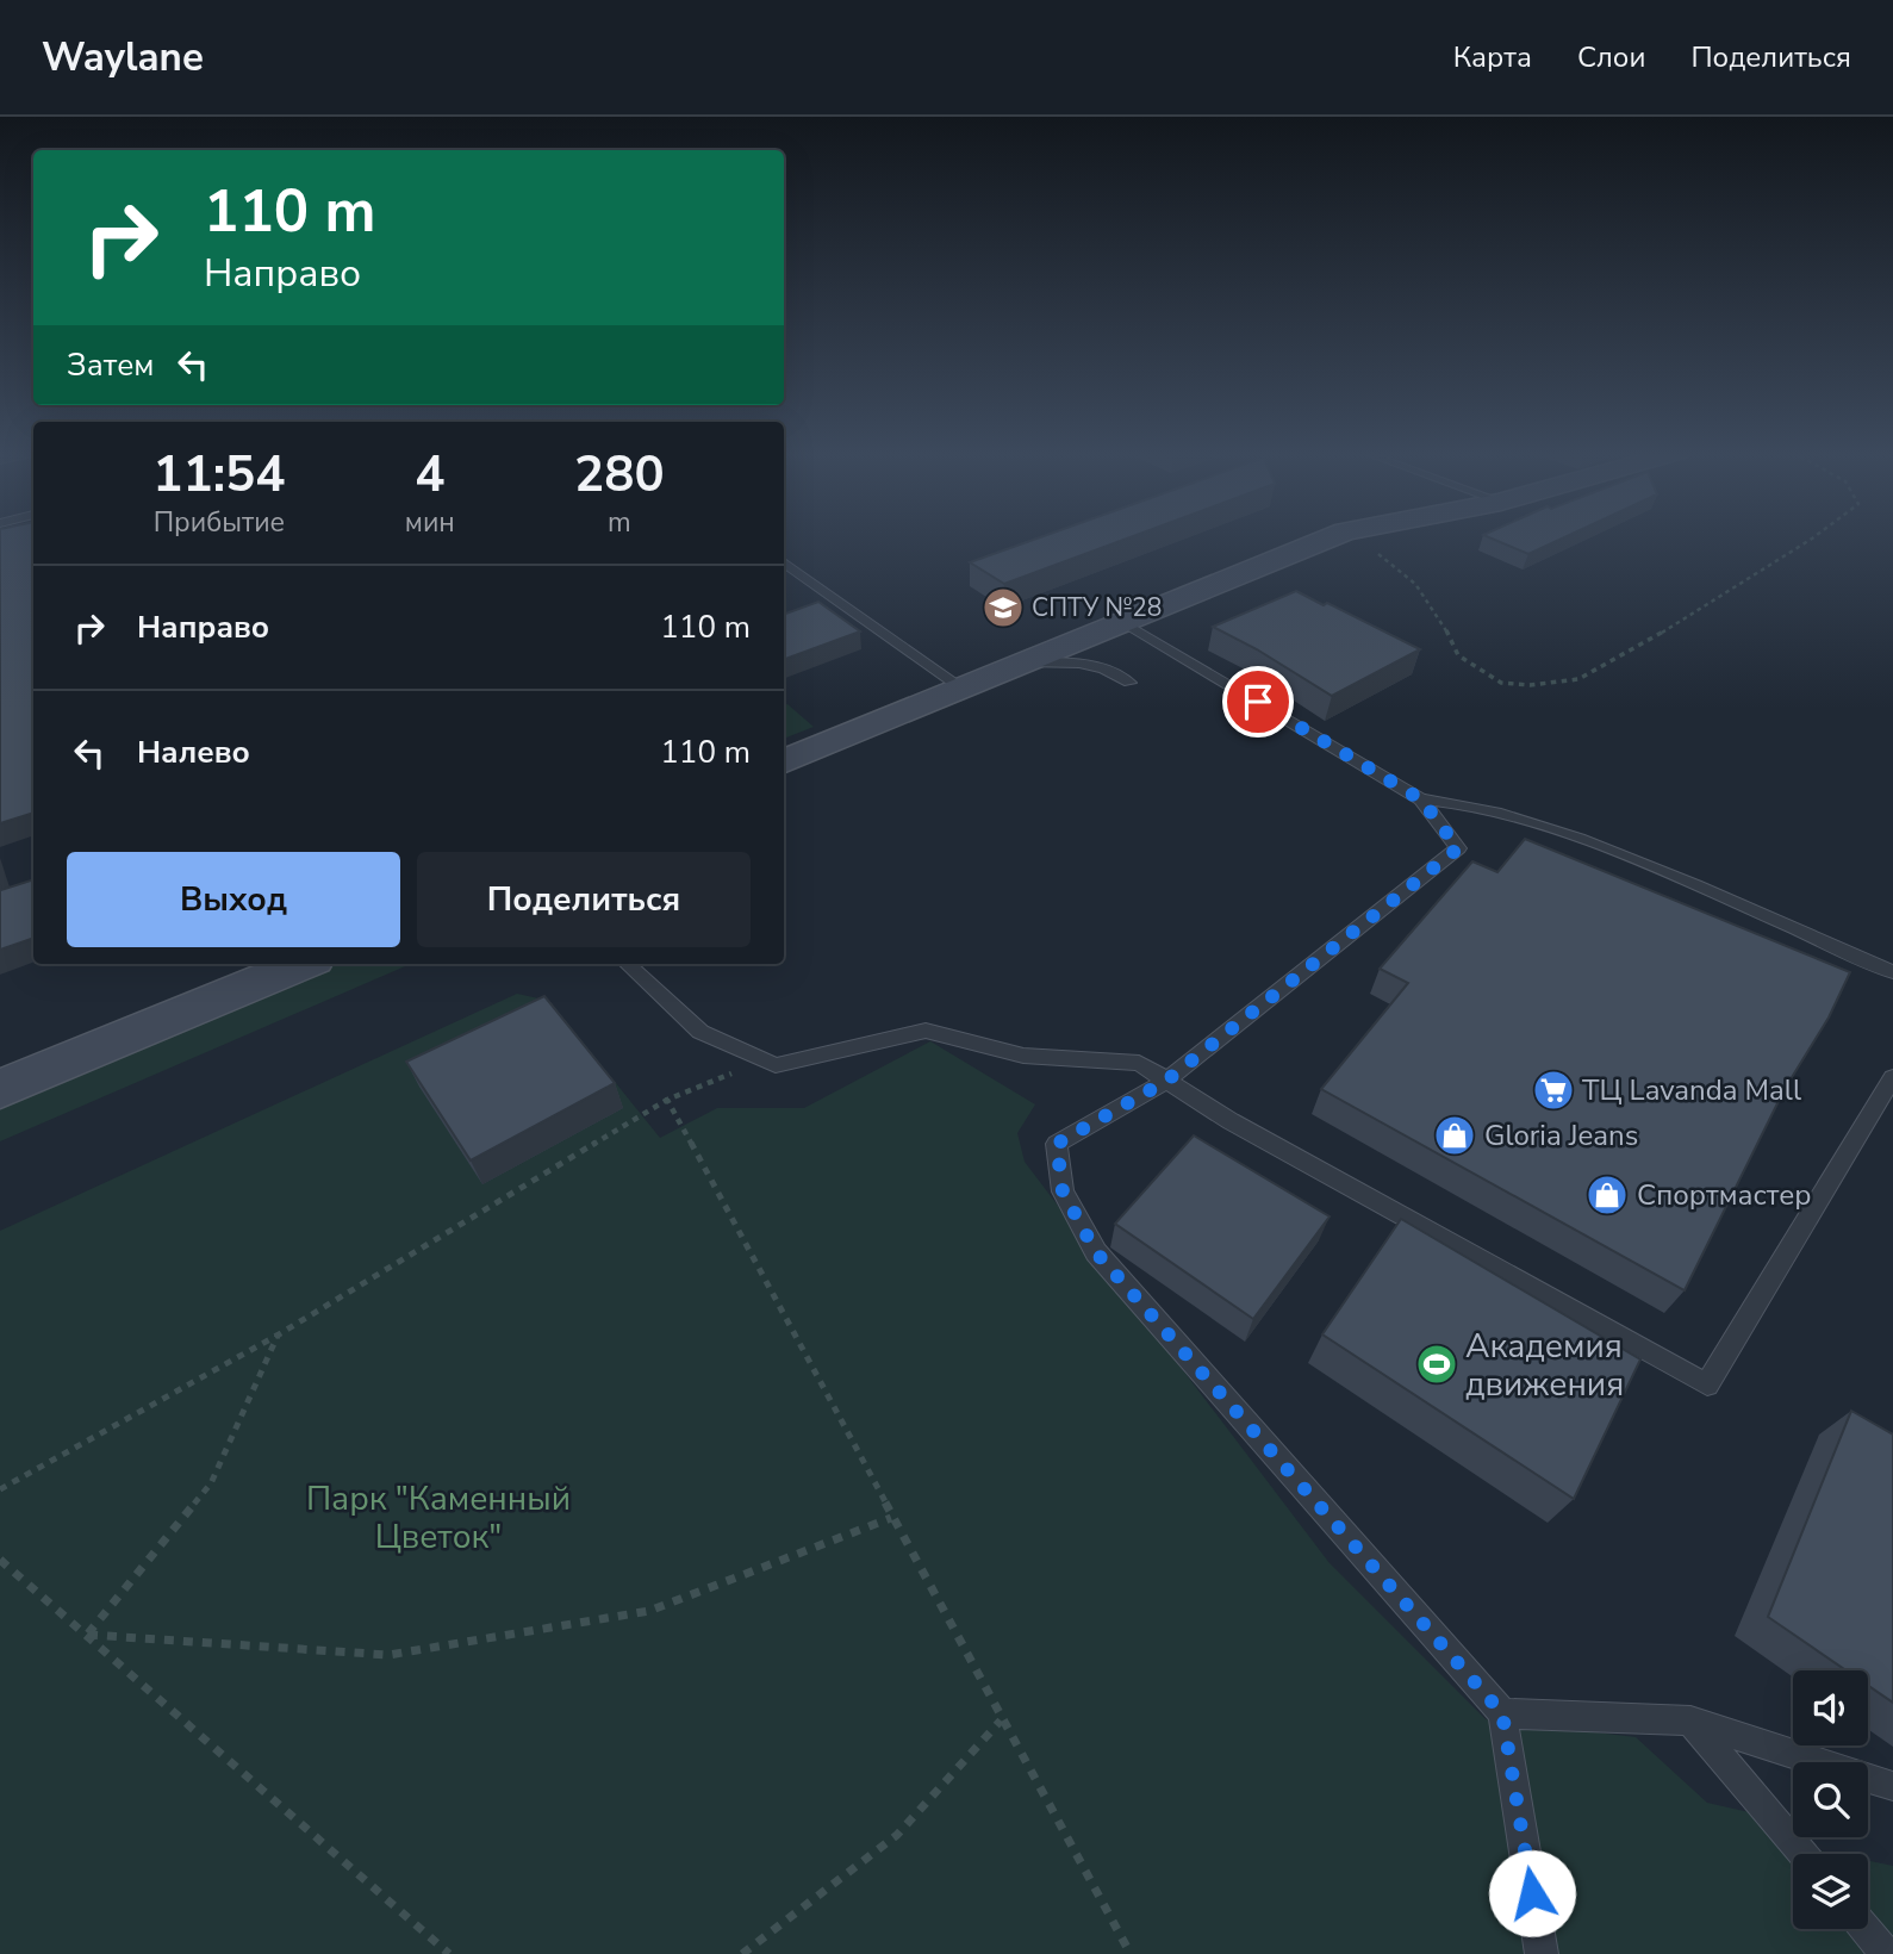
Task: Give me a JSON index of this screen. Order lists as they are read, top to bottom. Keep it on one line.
{"parks":["Парк \"Каменный Цветок\""],"places":{"school or university":["СПТУ №28"],"supermarket":["ТЦ Lavanda Mall"],"shop":["Gloria Jeans","Спортмастер"],"sports":["Академия движения"]},"page":{"header":"Waylane","nav":["Карта","Слои","Поделиться"],"turn":["110 m","Направо"],"then":"Затем","eta":["11:54","Прибытие","4","мин","280","m"],"list":[{"name":"Направо","value":"110 m"},{"name":"Налево","value":"110 m"}],"buttons":["Выход","Поделиться"]}}
